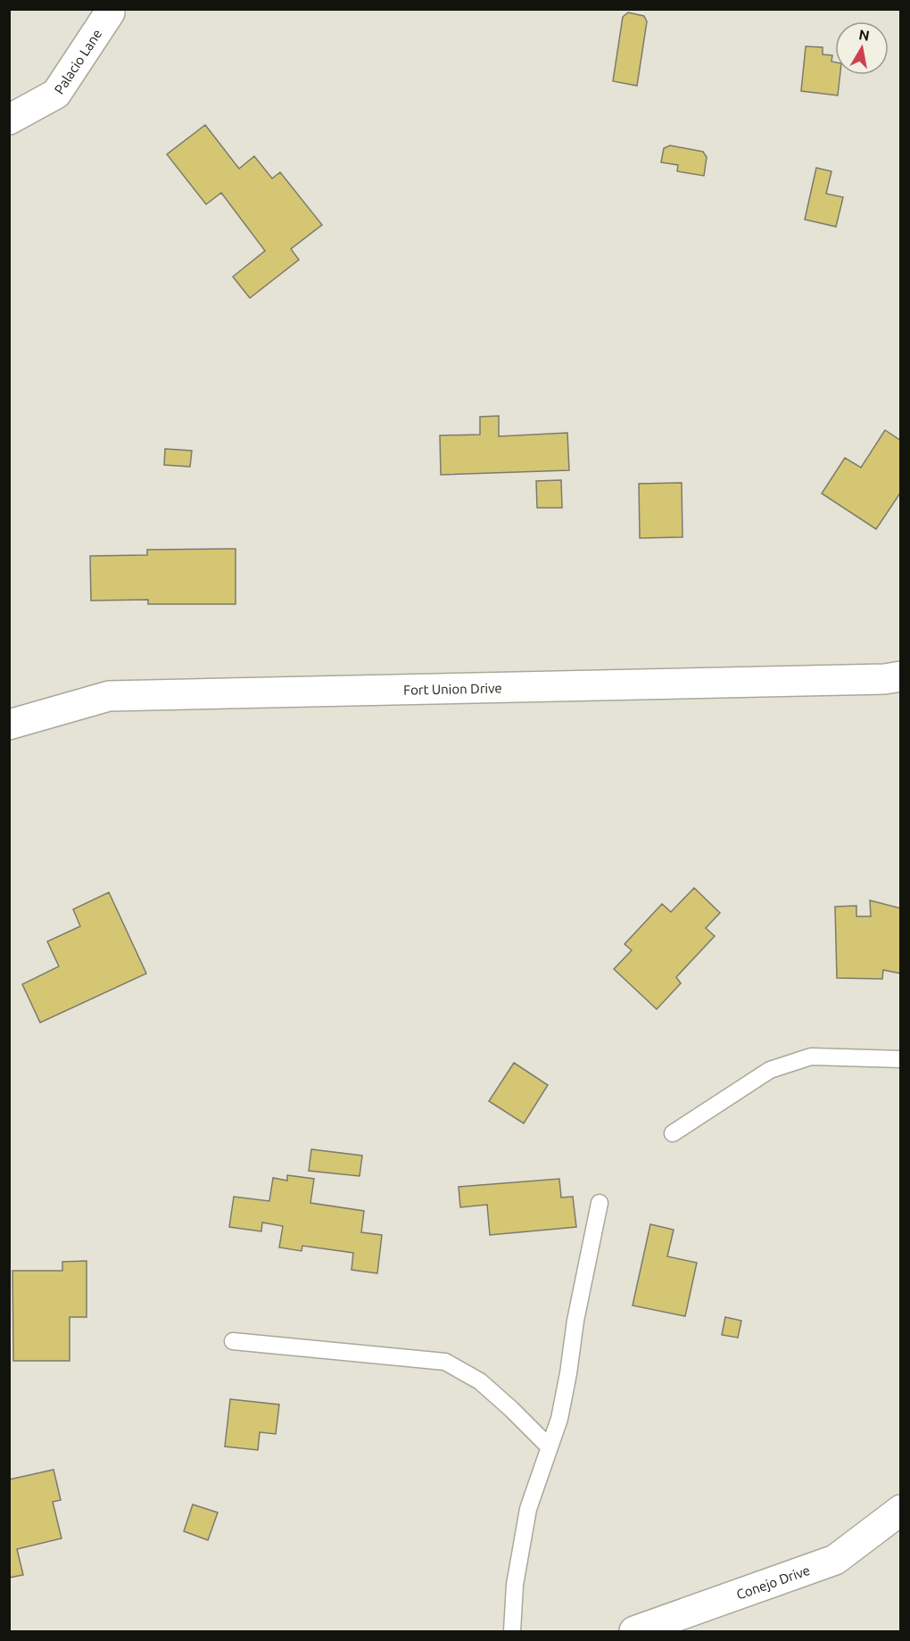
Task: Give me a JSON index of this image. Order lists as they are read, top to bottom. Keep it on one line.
{"streets":{"street":["Palacio Lane","Fort Union Drive","Conejo Drive"]},"north":"top"}
